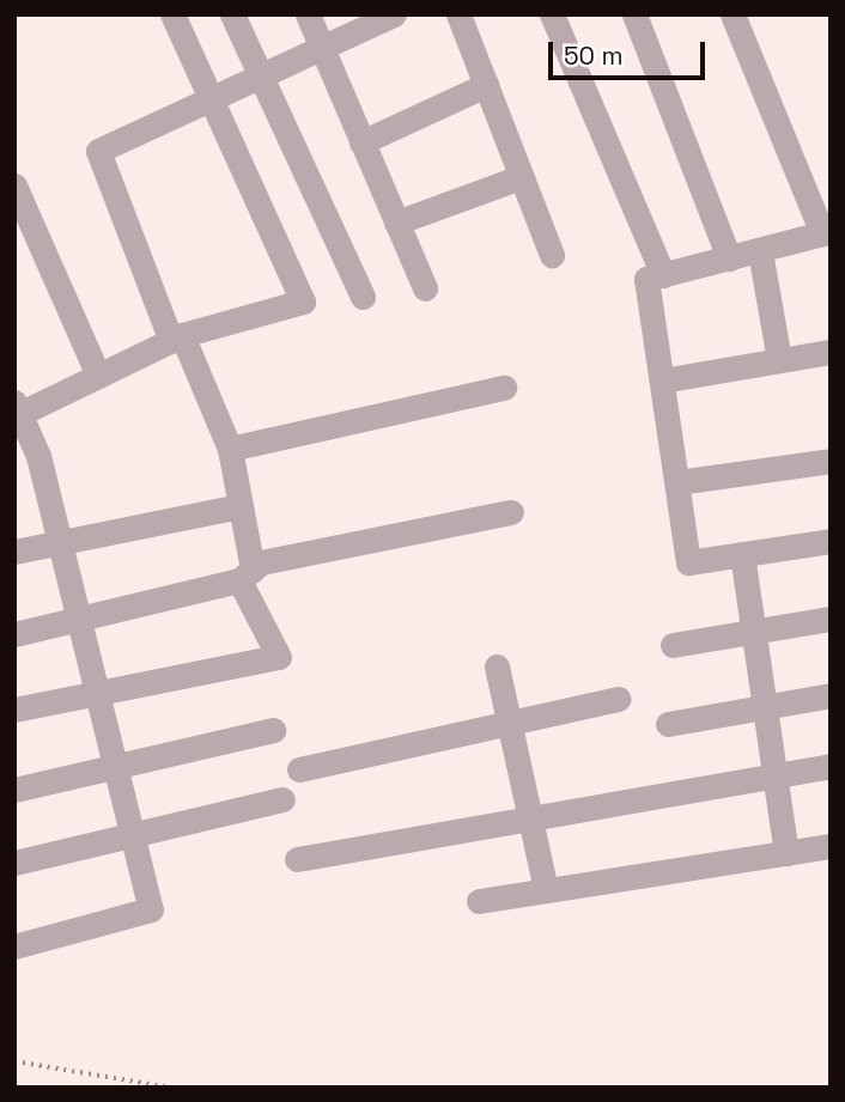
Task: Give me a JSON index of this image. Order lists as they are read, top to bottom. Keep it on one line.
{"scale_bar":"50 m"}
